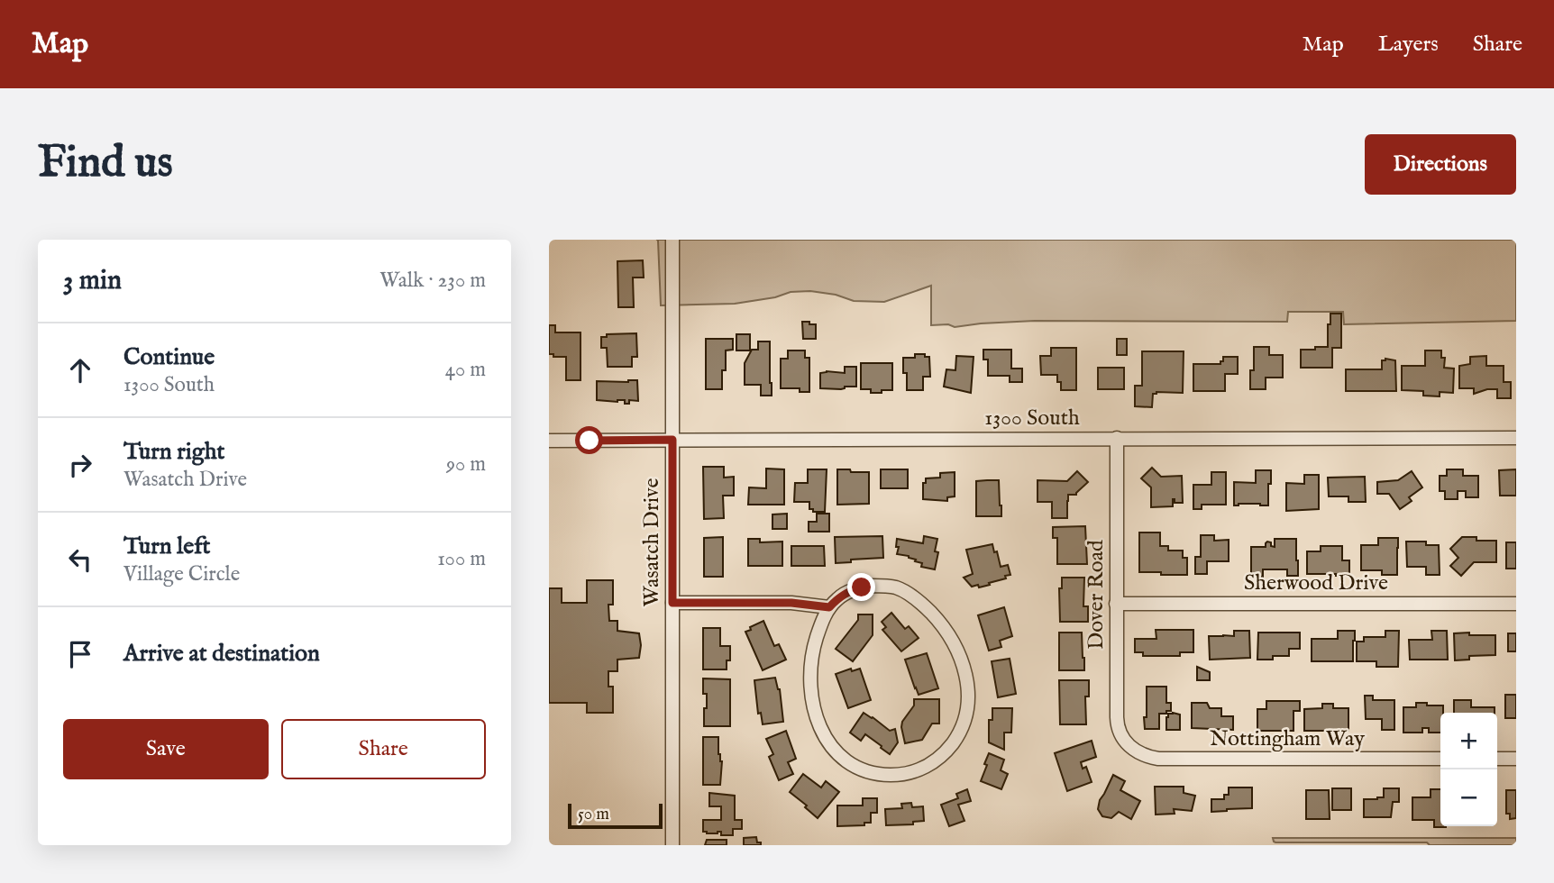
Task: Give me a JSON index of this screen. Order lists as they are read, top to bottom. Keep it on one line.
{"streets":{"street":["1300 South","Wasatch Drive","Sherwood Drive","Dover Road","Nottingham Way"]},"crossings":[["1300 South","Wasatch Drive"],["1300 South","Dover Road"],["Sherwood Drive","Dover Road"],["Dover Road","Nottingham Way"]],"scale_bar":"50 m","page":{"header":"Map","nav":["Map","Layers","Share"],"buttons":["Directions",["Save","Share"]],"title":"Find us","heading":["3 min","Walk · 230 m"],"list":[["Continue","1300 South","40 m"],["Turn right","Wasatch Drive","90 m"],["Turn left","Village Circle","100 m"],"Arrive at destination"],"map_buttons":["+","−"],"scale":"50 m"}}
